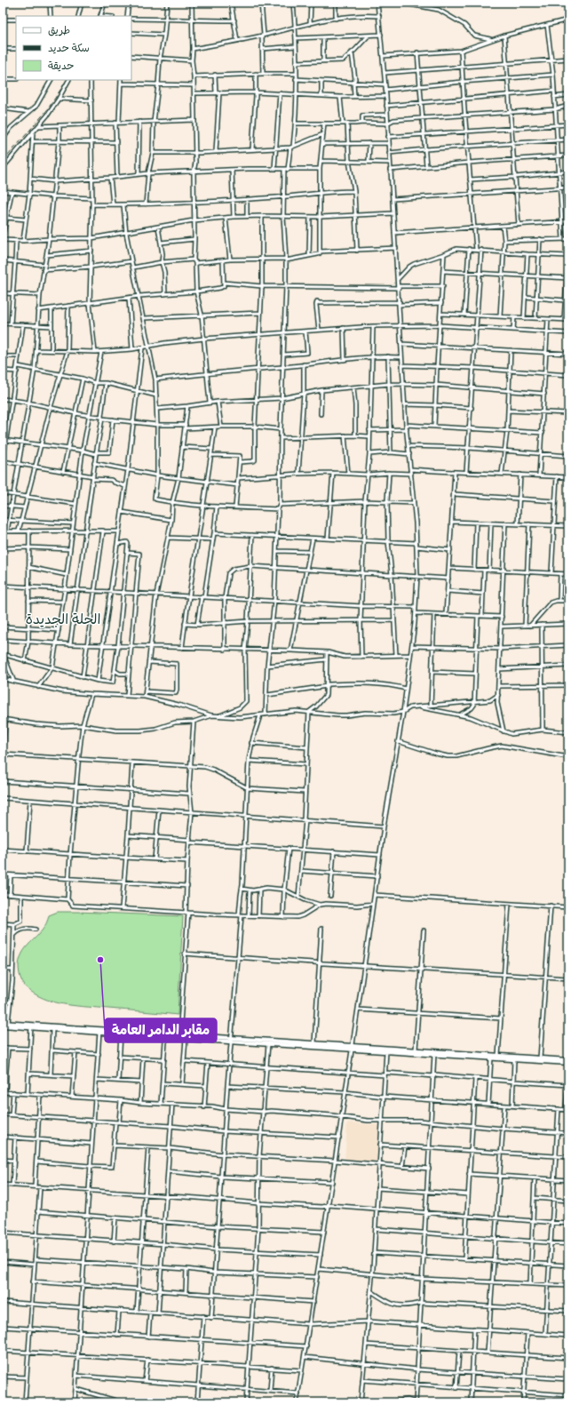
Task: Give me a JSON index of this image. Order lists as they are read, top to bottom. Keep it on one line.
{"districts":["الحلة الجديدة"],"places":["مقابر الدامر العامة"],"legend":["طريق","سكة حديد","حديقة"]}
